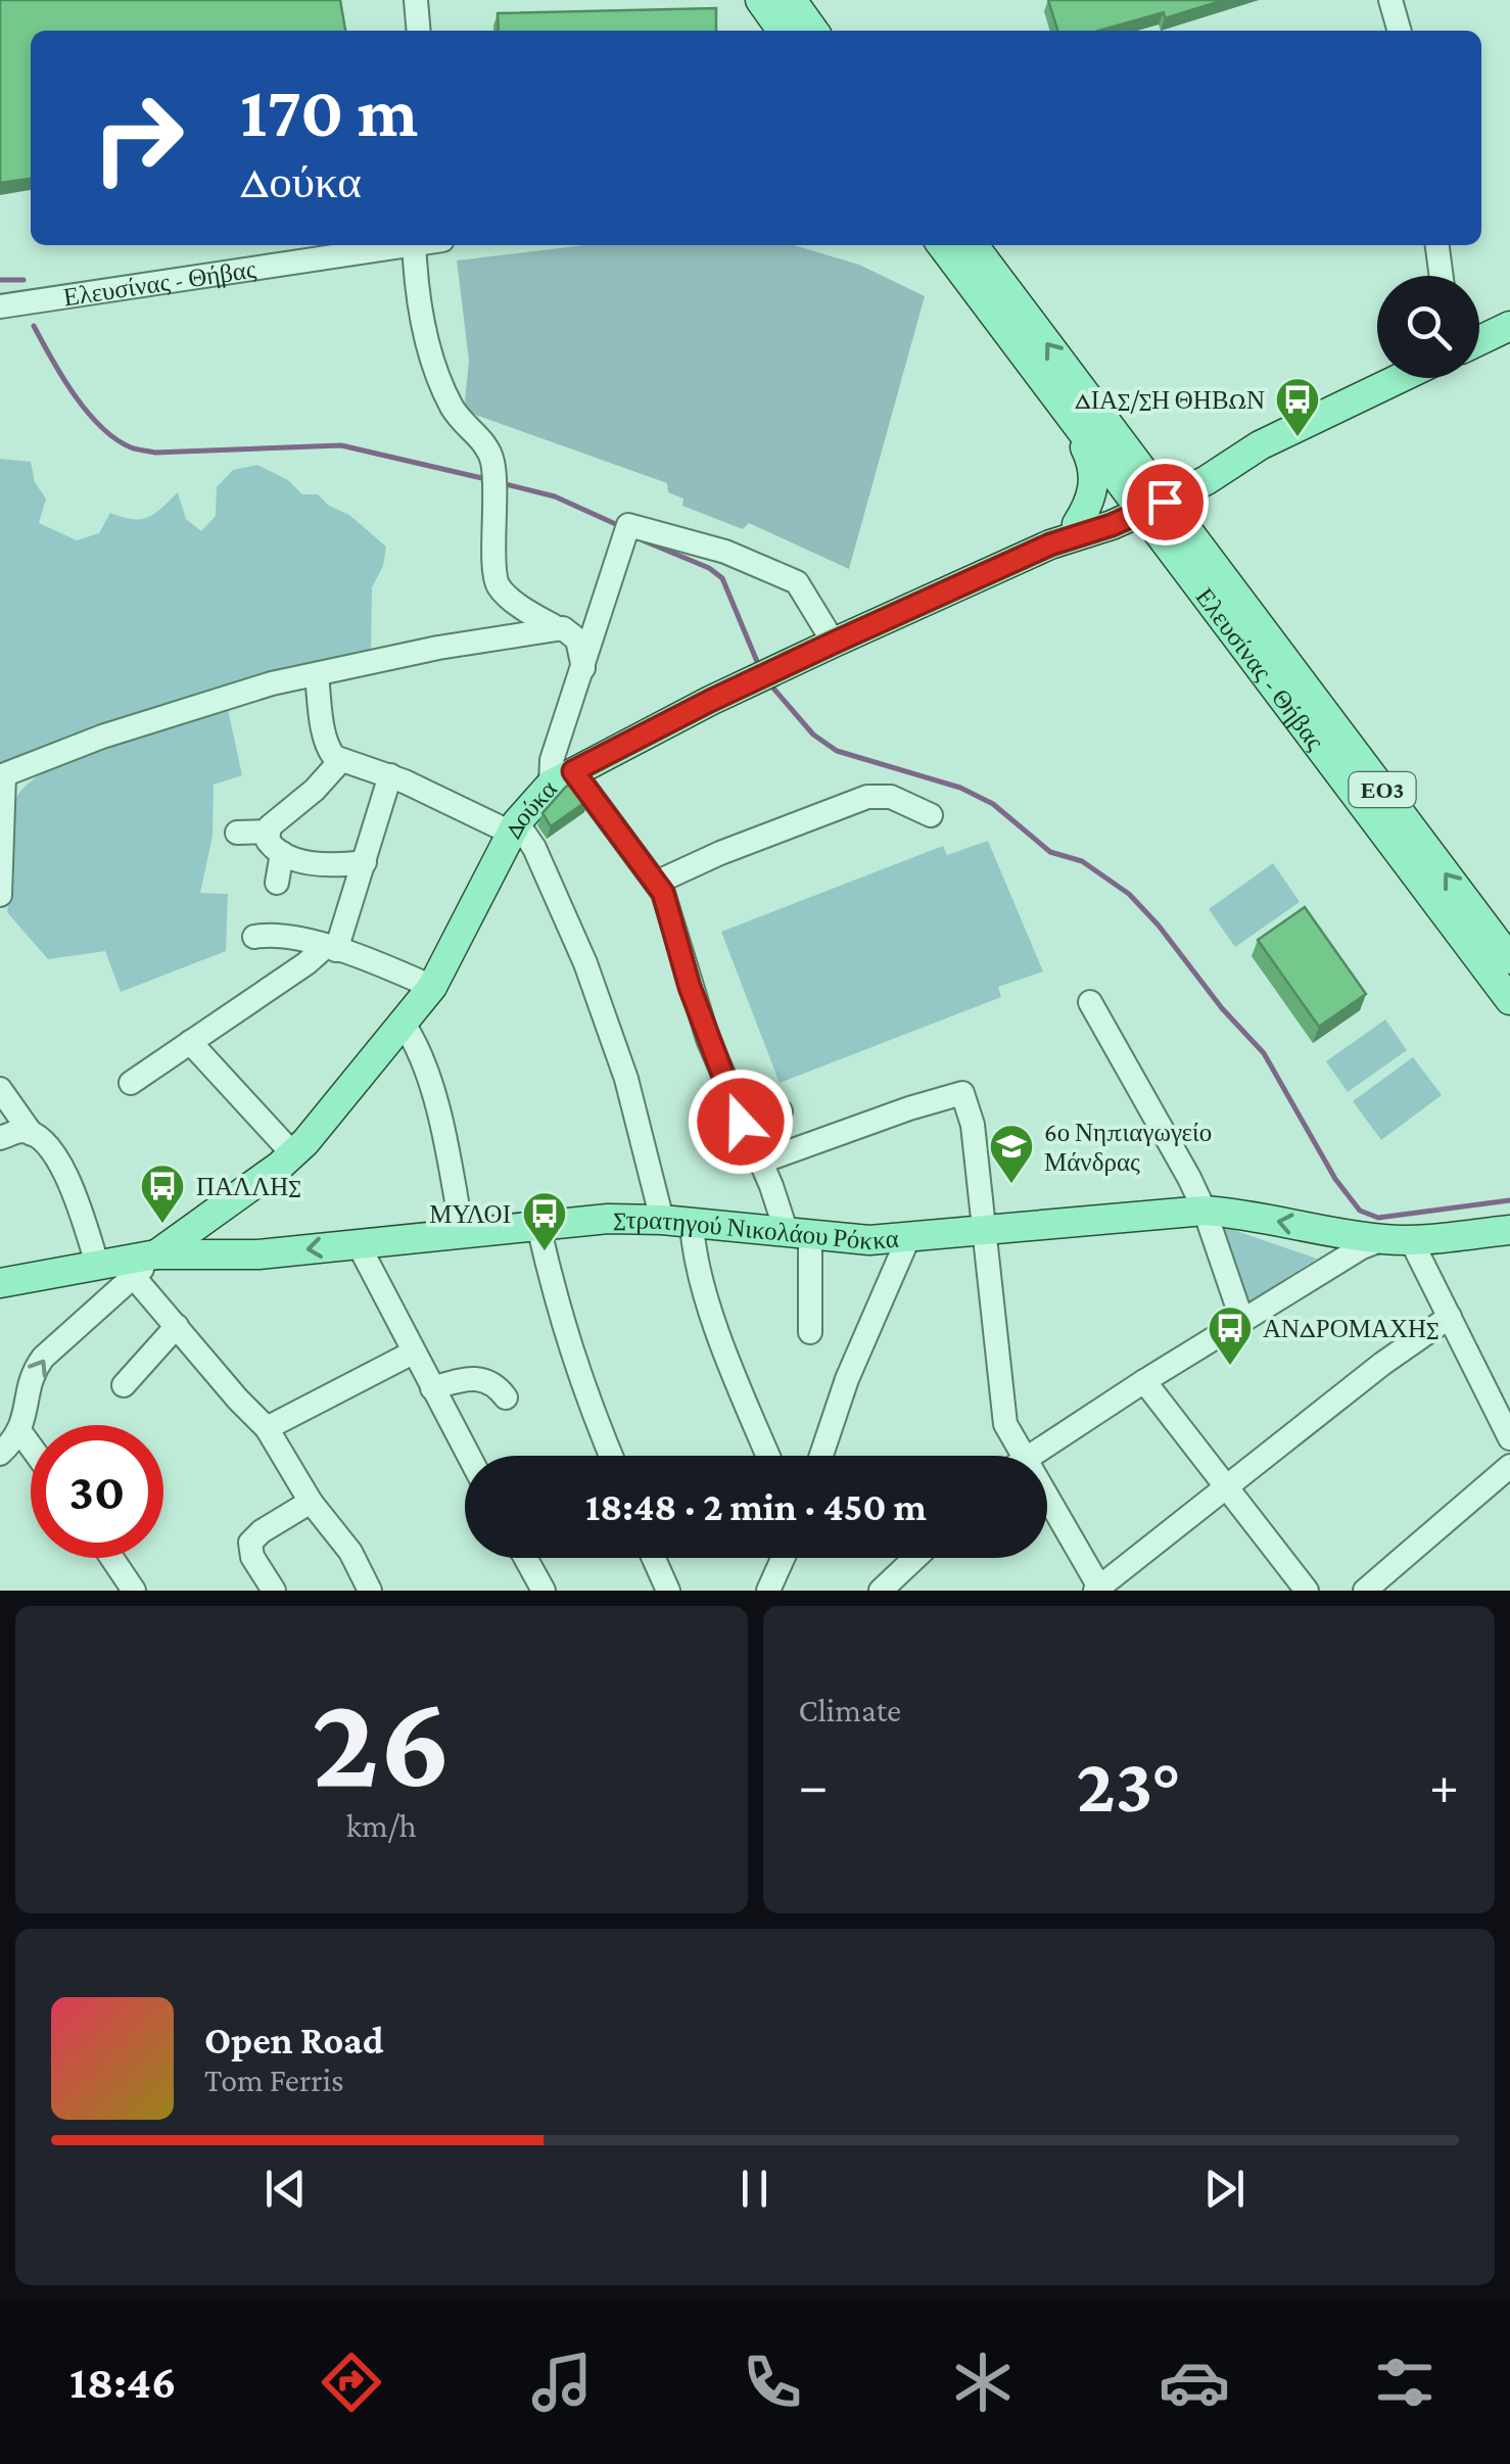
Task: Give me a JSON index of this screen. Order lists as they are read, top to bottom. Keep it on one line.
{"streets":{"main road":["Ελευσίνας - Θήβας","ΕΟ3","Δούκα","Στρατηγού Νικολάου Ρόκκα"]},"crossings":[["Ελευσίνας - Θήβας","ΕΟ3"],["Ελευσίνας - Θήβας","Δούκα"],["ΕΟ3","Δούκα"],["Δούκα","Στρατηγού Νικολάου Ρόκκα"]],"places":{"bus stop":["ΔΙΑΣ/ΣΗ ΘΗΒΩΝ","ΠΑΛΛΗΣ","ΜΥΛΟΙ","ΑΝΔΡΟΜΑΧΗΣ"],"school or university":["6ο Νηπιαγωγείο Μάνδρας"]},"page":{"turn":["170 m","Δούκα"],"limit":"30","trip":"18:48 · 2 min · 450 m","tile":[["26","km/h"],"Climate"],"heat":["−","23°","+"],"song":["Open Road","Tom Ferris"],"tabs":"18:46"}}
